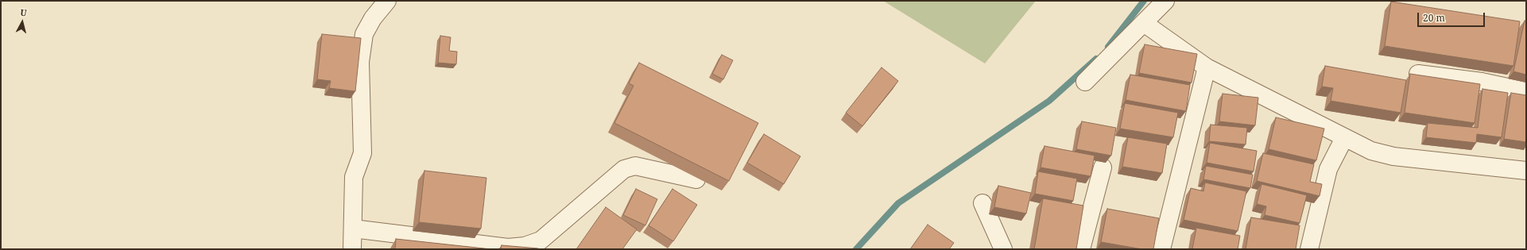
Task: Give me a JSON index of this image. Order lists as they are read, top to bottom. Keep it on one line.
{"scale_bar":"20 m","north":"top"}
